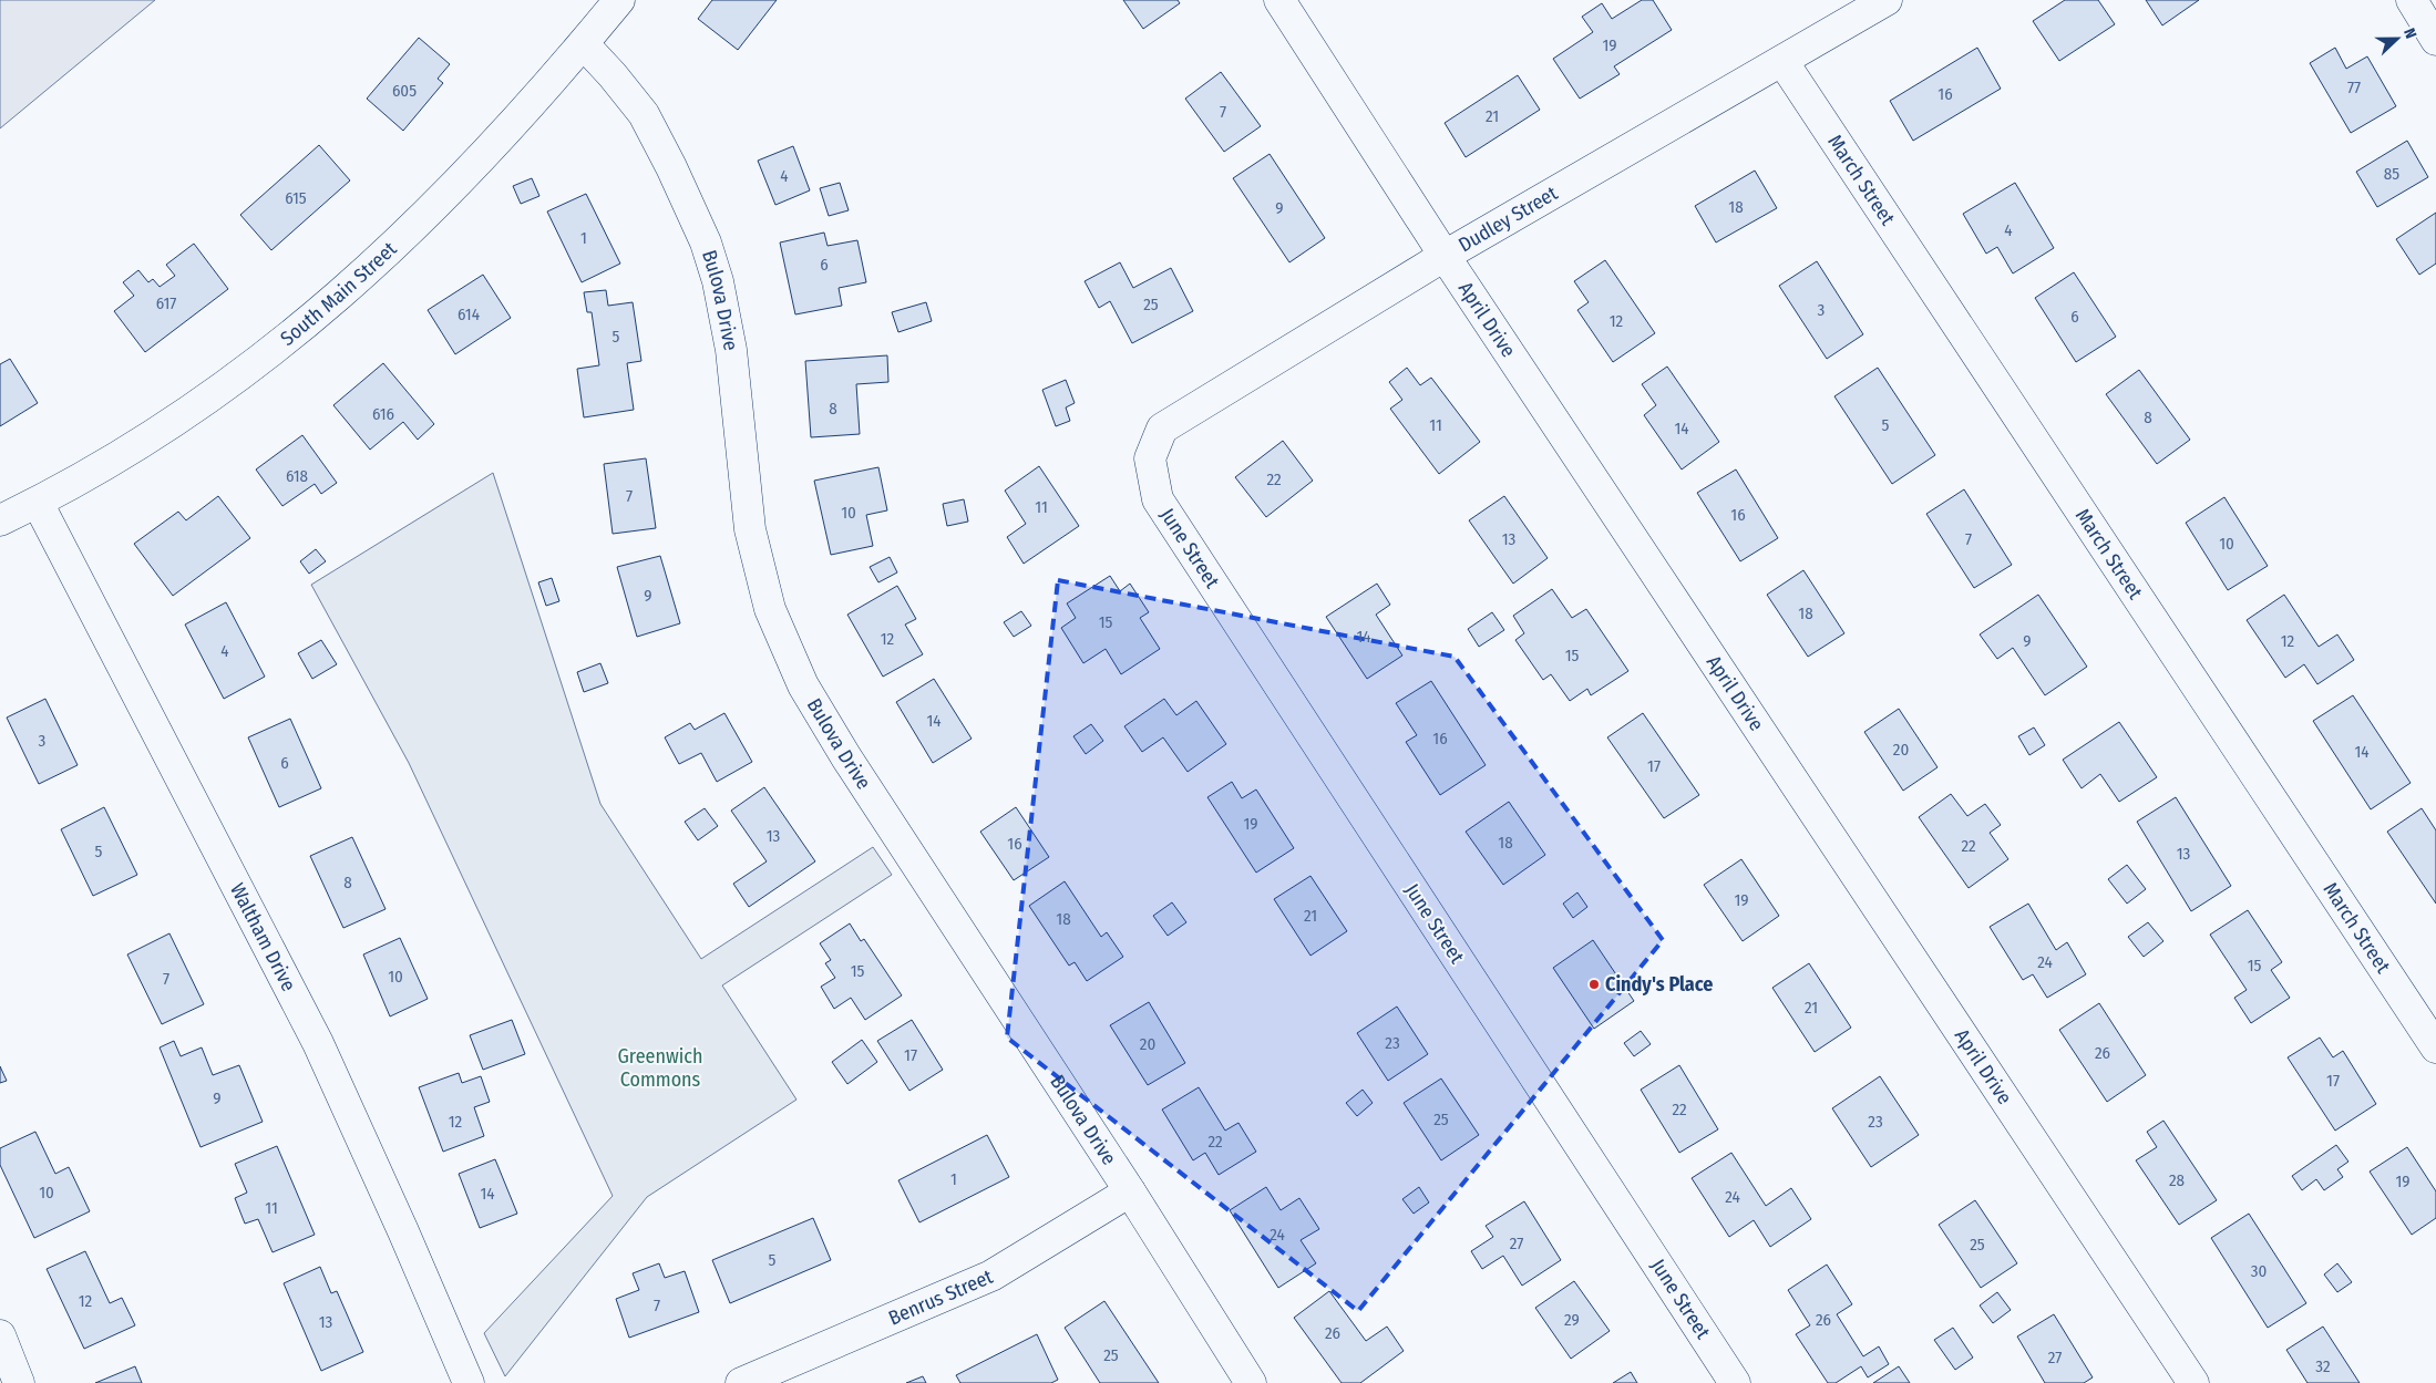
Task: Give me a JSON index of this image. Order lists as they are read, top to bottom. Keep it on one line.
{"streets":{"street":["March Street","Dudley Street","South Main Street","Bulova Drive","April Drive","June Street","Waltham Drive","Benrus Street"]},"crossings":[["March Street","Dudley Street"],["Dudley Street","April Drive"],["Dudley Street","June Street"],["South Main Street","Bulova Drive"],["South Main Street","Waltham Drive"],["Bulova Drive","Benrus Street"]],"parks":["Greenwich Commons"],"places":["Cindy's Place"],"house_numbers":["19","77","605","16","7","21","85","4","615","18","9","4","1","6","617","25","3","614","6","12","5","8","616","8","11","5","14","618","22","7","11","10","16","13","7","10","9","18","15","14","12","9","12","4","15","14","16","3","20","14","6","17","19","13","18","16","22","5","13","8","19","21","18","24","15","15","10","7","21","23","20","26","17","17","9","22","25","12","23","22","1","28","19","10","14","24","11","24","27","25","5","30","12","7","29","26","13","26","25","27","32"],"north":"right"}
